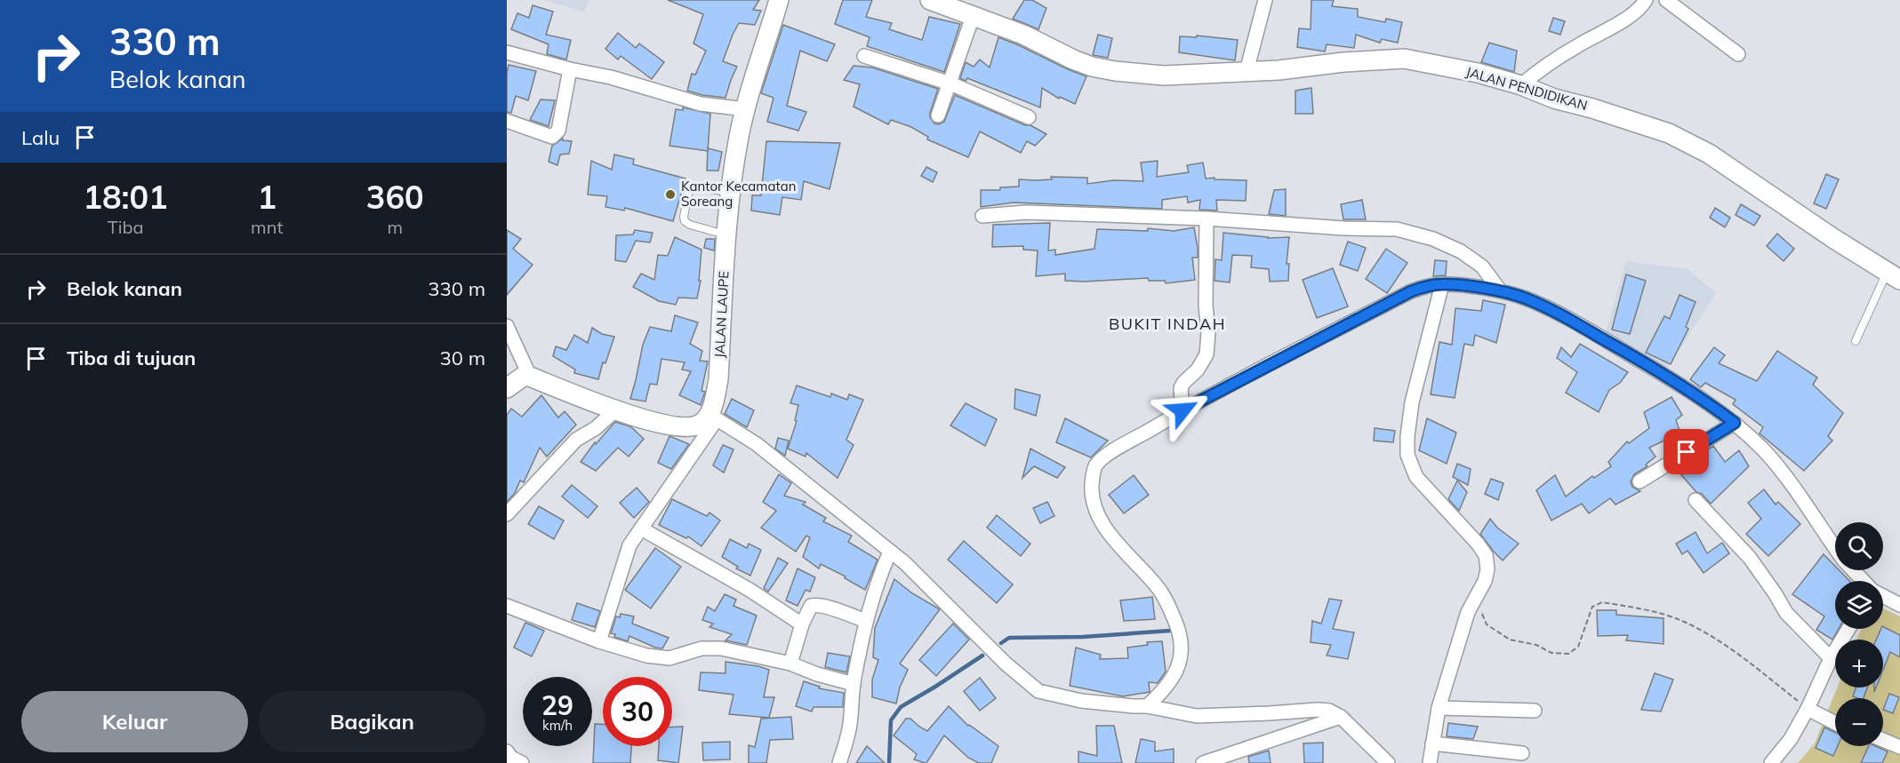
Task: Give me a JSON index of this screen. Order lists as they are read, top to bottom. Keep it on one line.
{"streets":{"street":["JALAN PENDIDIKAN","JALAN LAUPE"]},"districts":["BUKIT INDAH"],"places":["Kantor Kecamatan Soreang"],"page":{"turn":["330 m","Belok kanan"],"then":"Lalu","eta":["18:01","Tiba","1","mnt","360","m"],"list":[{"name":"Belok kanan","value":"330 m"},{"name":"Tiba di tujuan","value":"30 m"}],"map_buttons":["+","−"],"speed":"29 km/h","limit":"30","buttons":["Keluar","Bagikan"]}}
